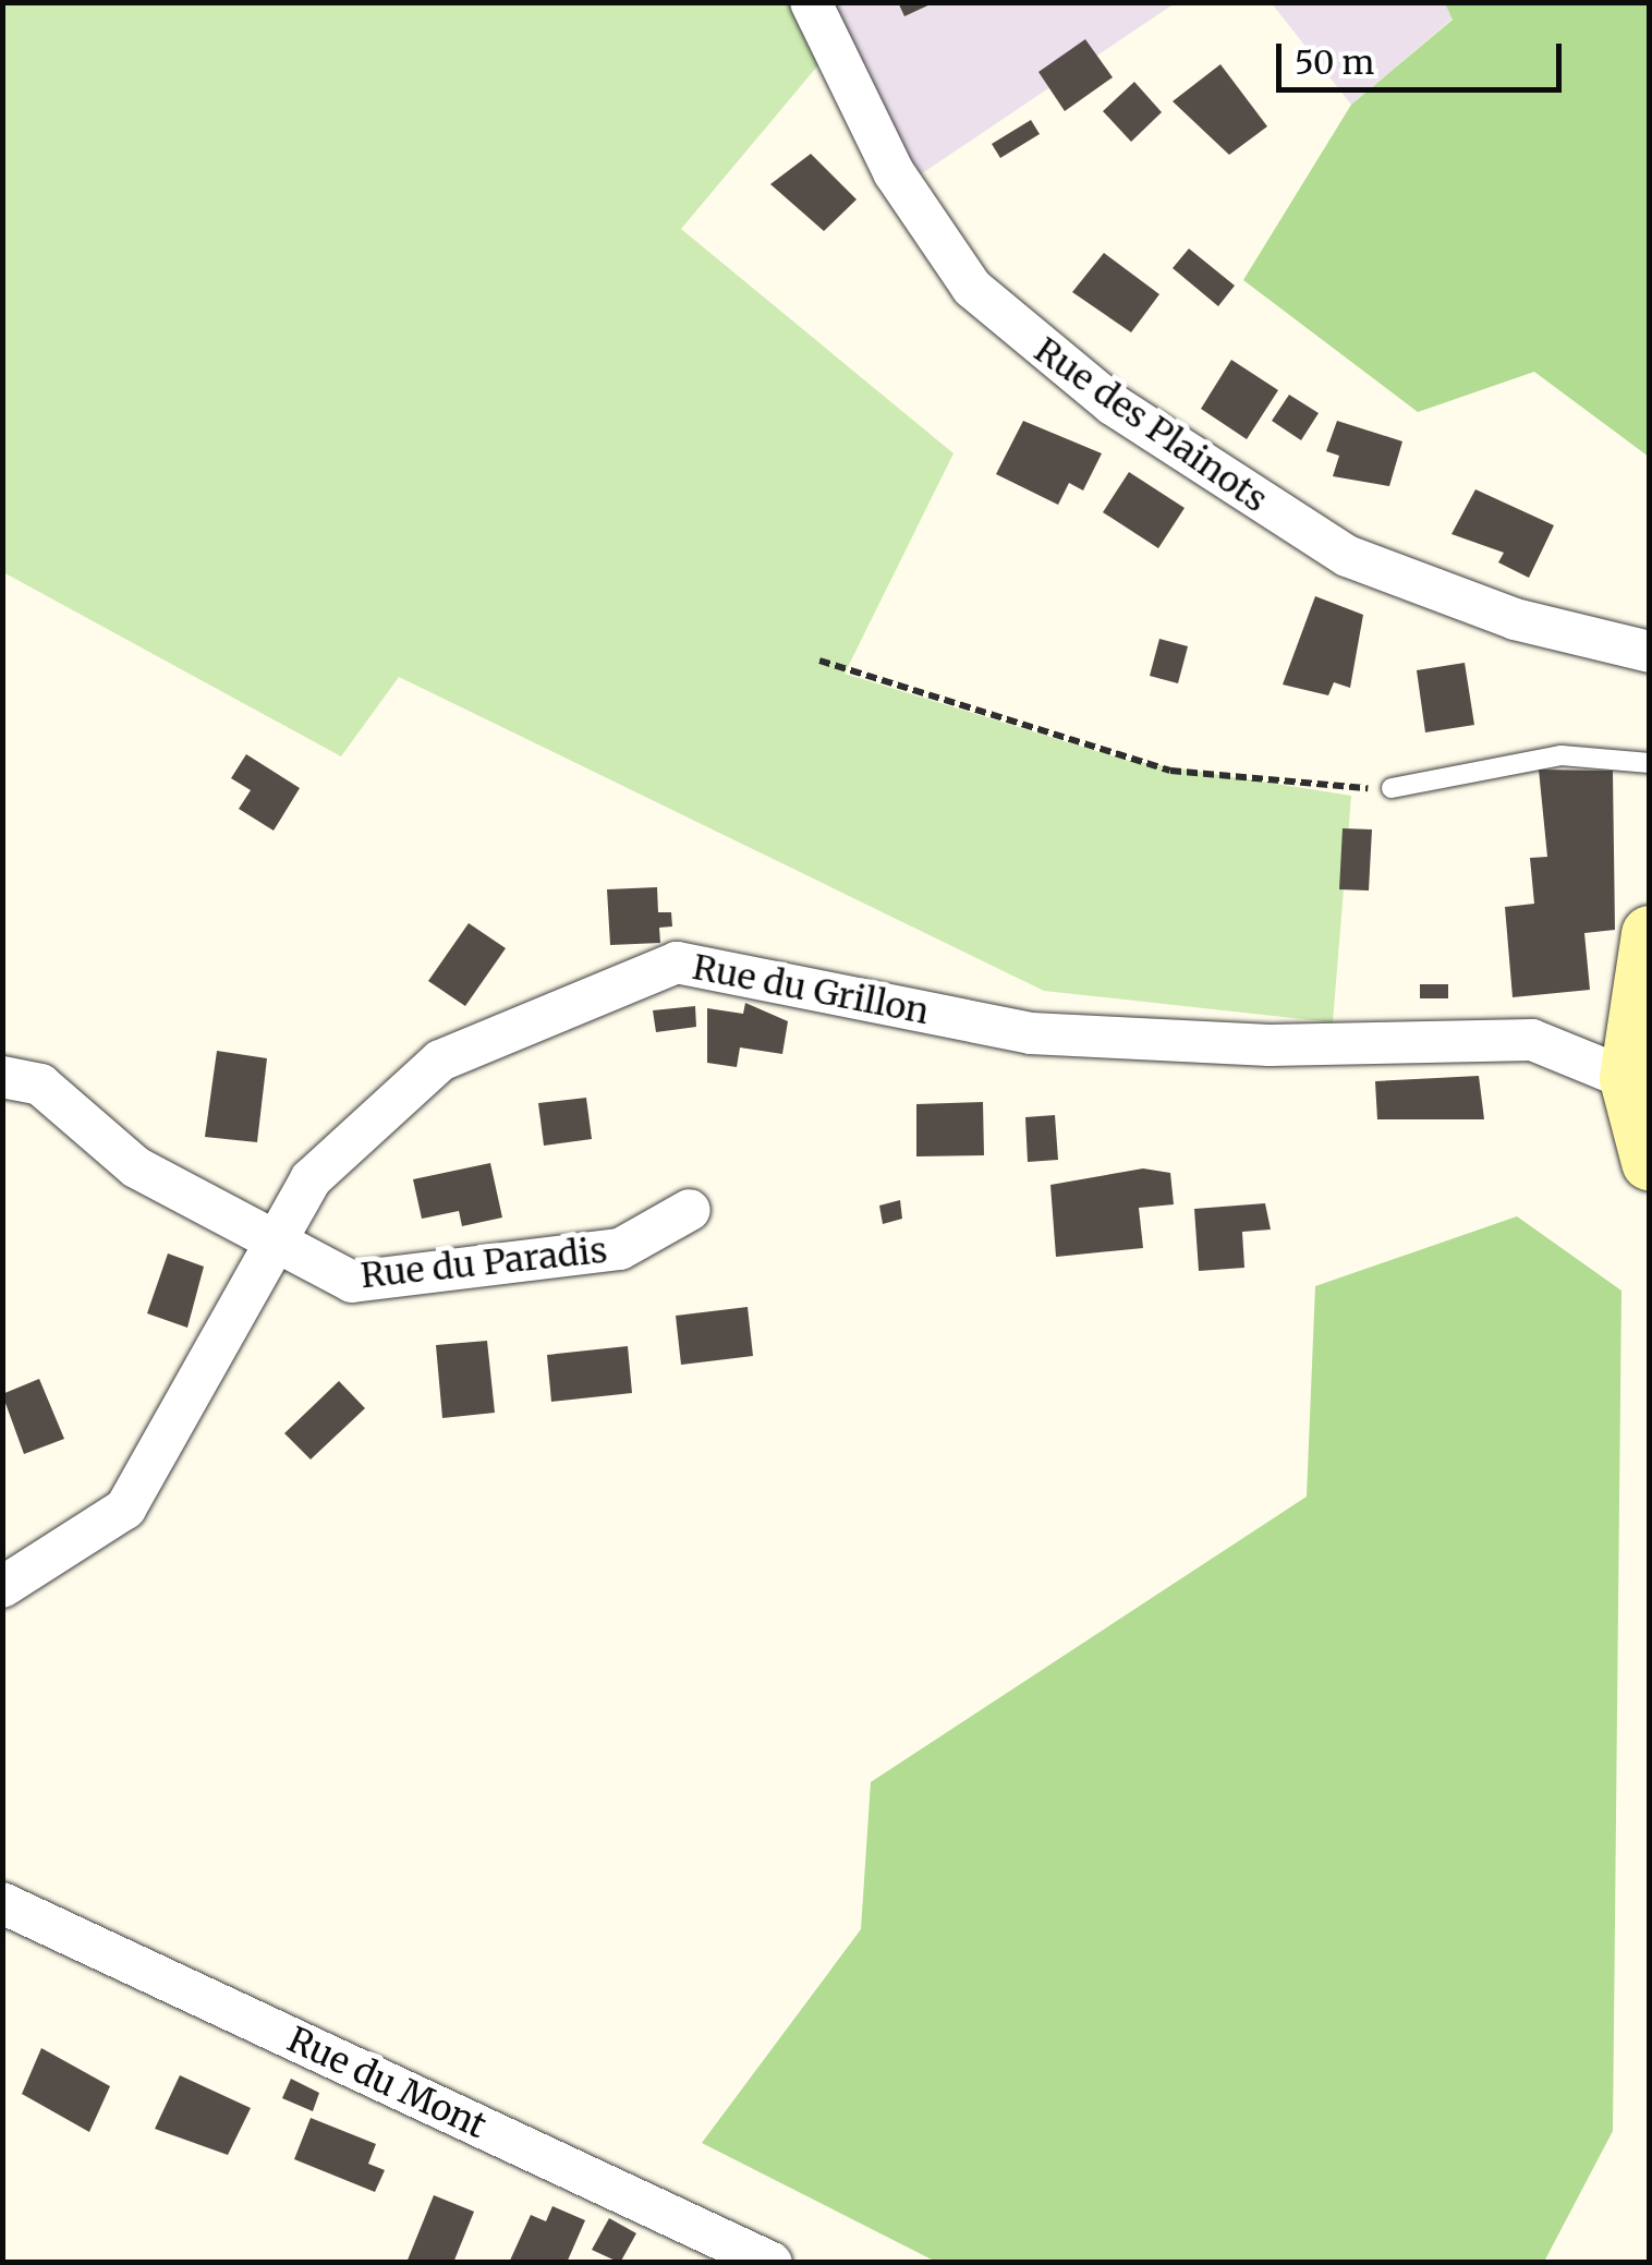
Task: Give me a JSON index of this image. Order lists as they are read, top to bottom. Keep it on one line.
{"streets":{"street":["Rue des Plainots","Rue du Grillon","Rue du Paradis","Rue du Mont"]},"crossings":[["Rue du Grillon","Rue du Paradis"]],"scale_bar":"50 m"}
